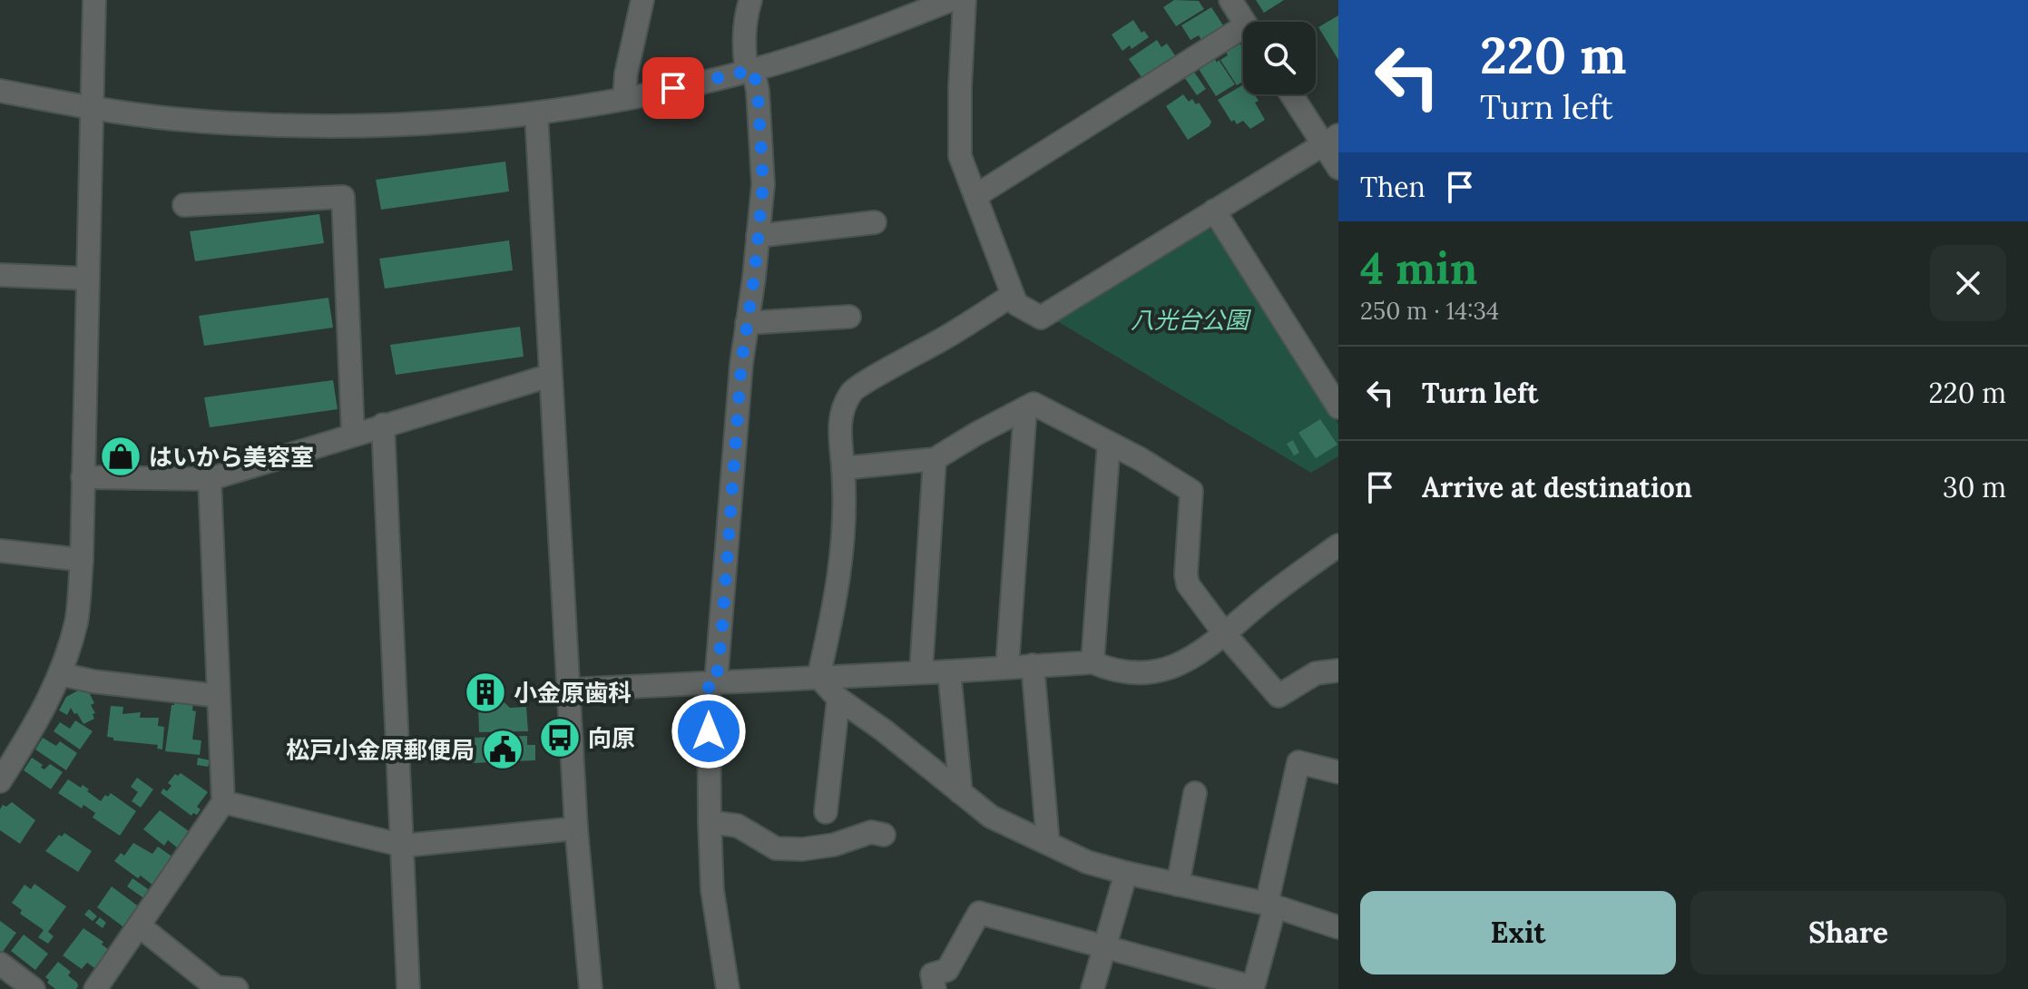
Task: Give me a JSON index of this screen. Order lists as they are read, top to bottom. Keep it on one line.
{"parks":["八光台公園"],"places":{"shop":["はいから美容室"],"building":["小金原歯科"],"bus stop":["向原"],"public building":["松戸小金原郵便局"]},"page":{"turn":["220 m","Turn left"],"then":"Then","heading":["4 min","250 m · 14:34"],"list":[{"name":"Turn left","value":"220 m"},{"name":"Arrive at destination","value":"30 m"}],"buttons":["Exit","Share"]}}
